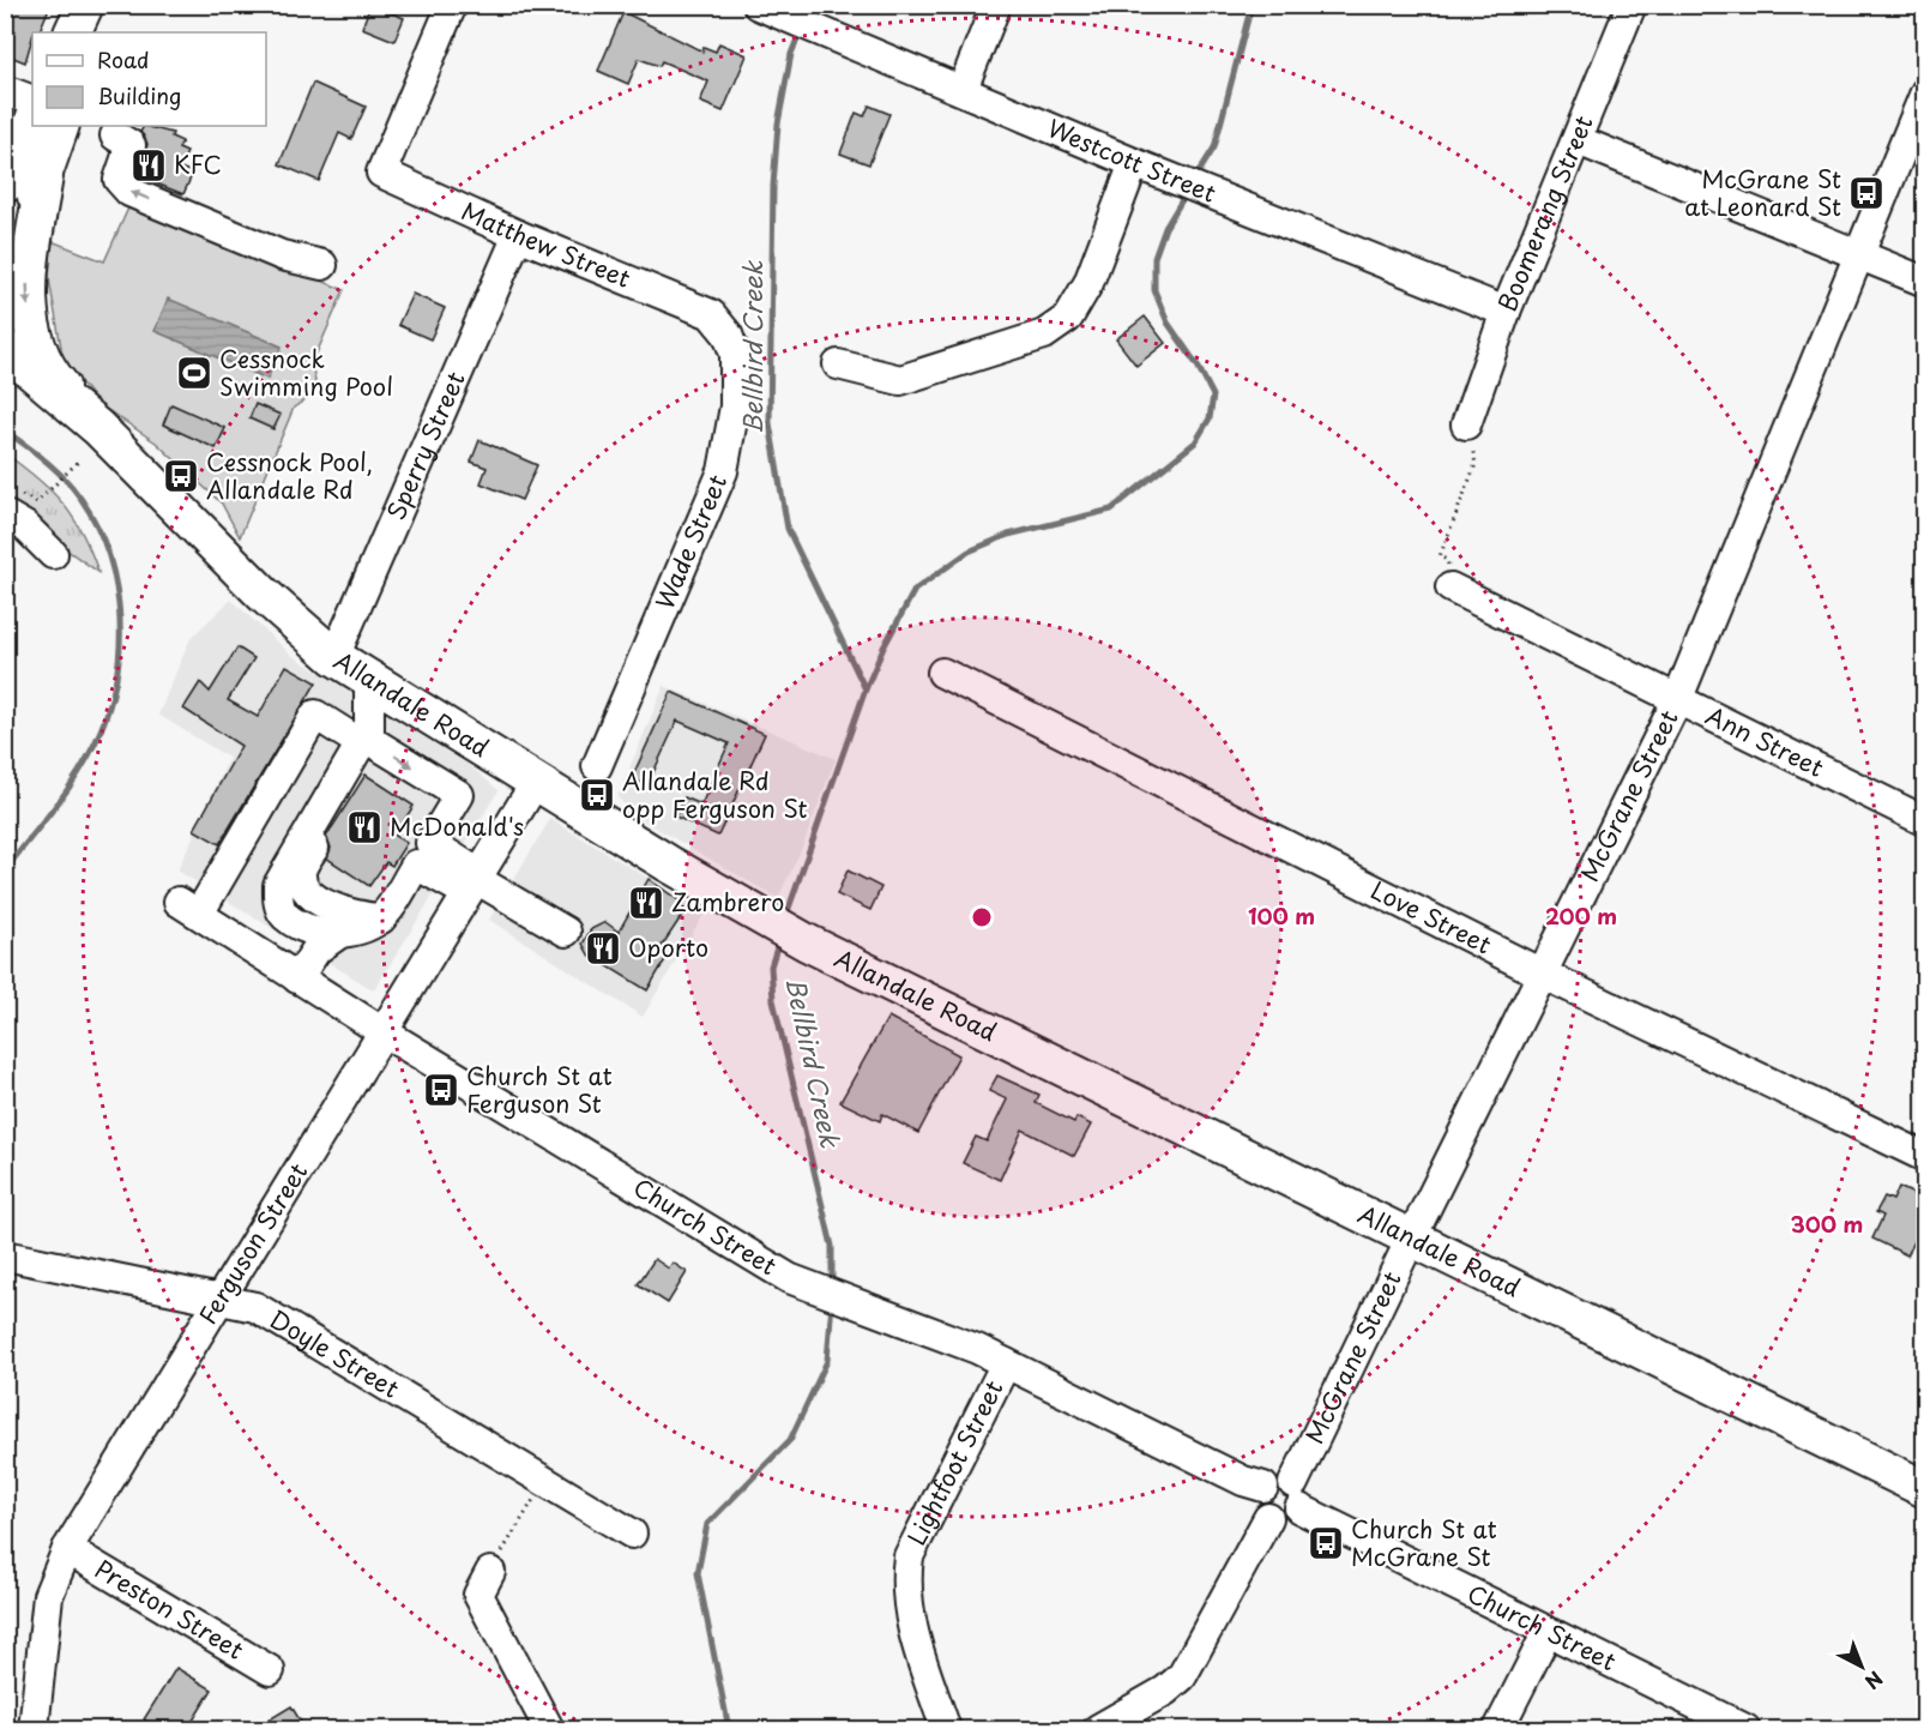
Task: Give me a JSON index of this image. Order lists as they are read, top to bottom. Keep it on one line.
{"streets":{"main road":["Allandale Road"],"street":["Westcott Street","Boomerang Street","Matthew Street","Sperry Street","Wade Street","Ann Street","McGrane Street","Love Street","Church Street","Ferguson Street","Doyle Street","Lightfoot Street","Preston Street"]},"crossings":[["Westcott Street","Boomerang Street"],["Matthew Street","Sperry Street"],["Matthew Street","Wade Street"],["Sperry Street","Allandale Road"],["Allandale Road","McGrane Street"],["Allandale Road","Ferguson Street"],["Ann Street","McGrane Street"],["McGrane Street","Love Street"],["McGrane Street","Church Street"],["Church Street","Ferguson Street"],["Church Street","Lightfoot Street"],["Ferguson Street","Doyle Street"],["Ferguson Street","Preston Street"]],"water":["Bellbird Creek"],"places":{"restaurant":["KFC","McDonald's","Zambrero","Oporto"],"bus stop":["McGrane St at Leonard St","Cessnock Pool, Allandale Rd","Allandale Rd opp Ferguson St","Church St at Ferguson St","Church St at McGrane St"],"sports":["Cessnock Swimming Pool"]},"legend":["Road","Building"],"north":"bottom right","rings":["100 m","200 m","300 m"]}
